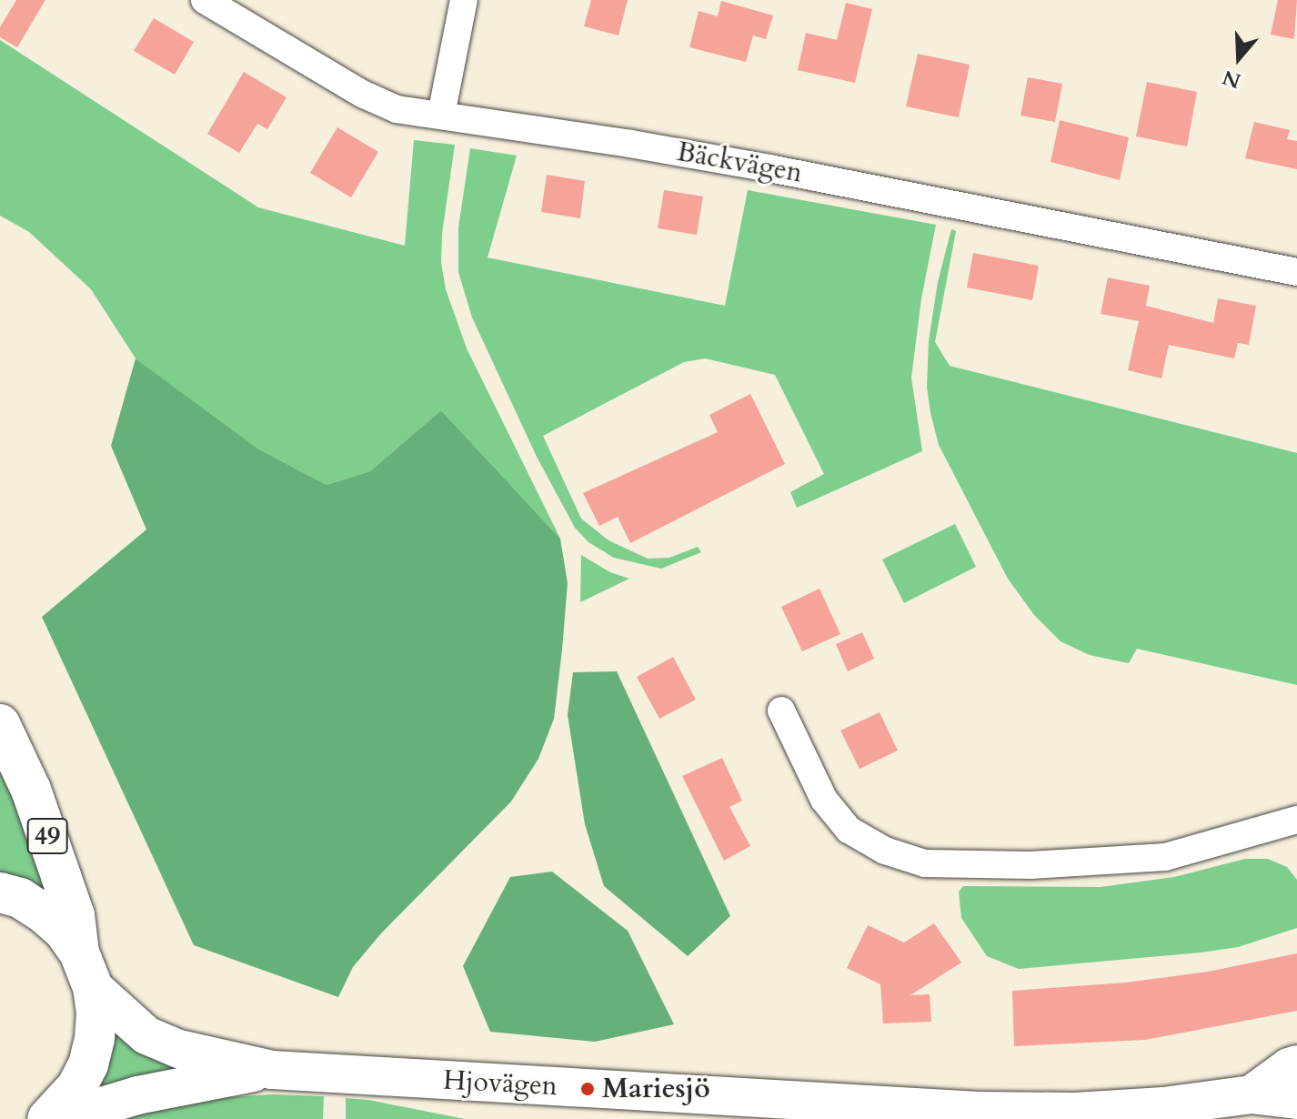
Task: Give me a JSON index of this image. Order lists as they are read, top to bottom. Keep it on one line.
{"streets":{"main road":["49","Hjovägen"],"street":["Bäckvägen"]},"crossings":[["49","Hjovägen"]],"places":["Mariesjö"],"north":"bottom"}
